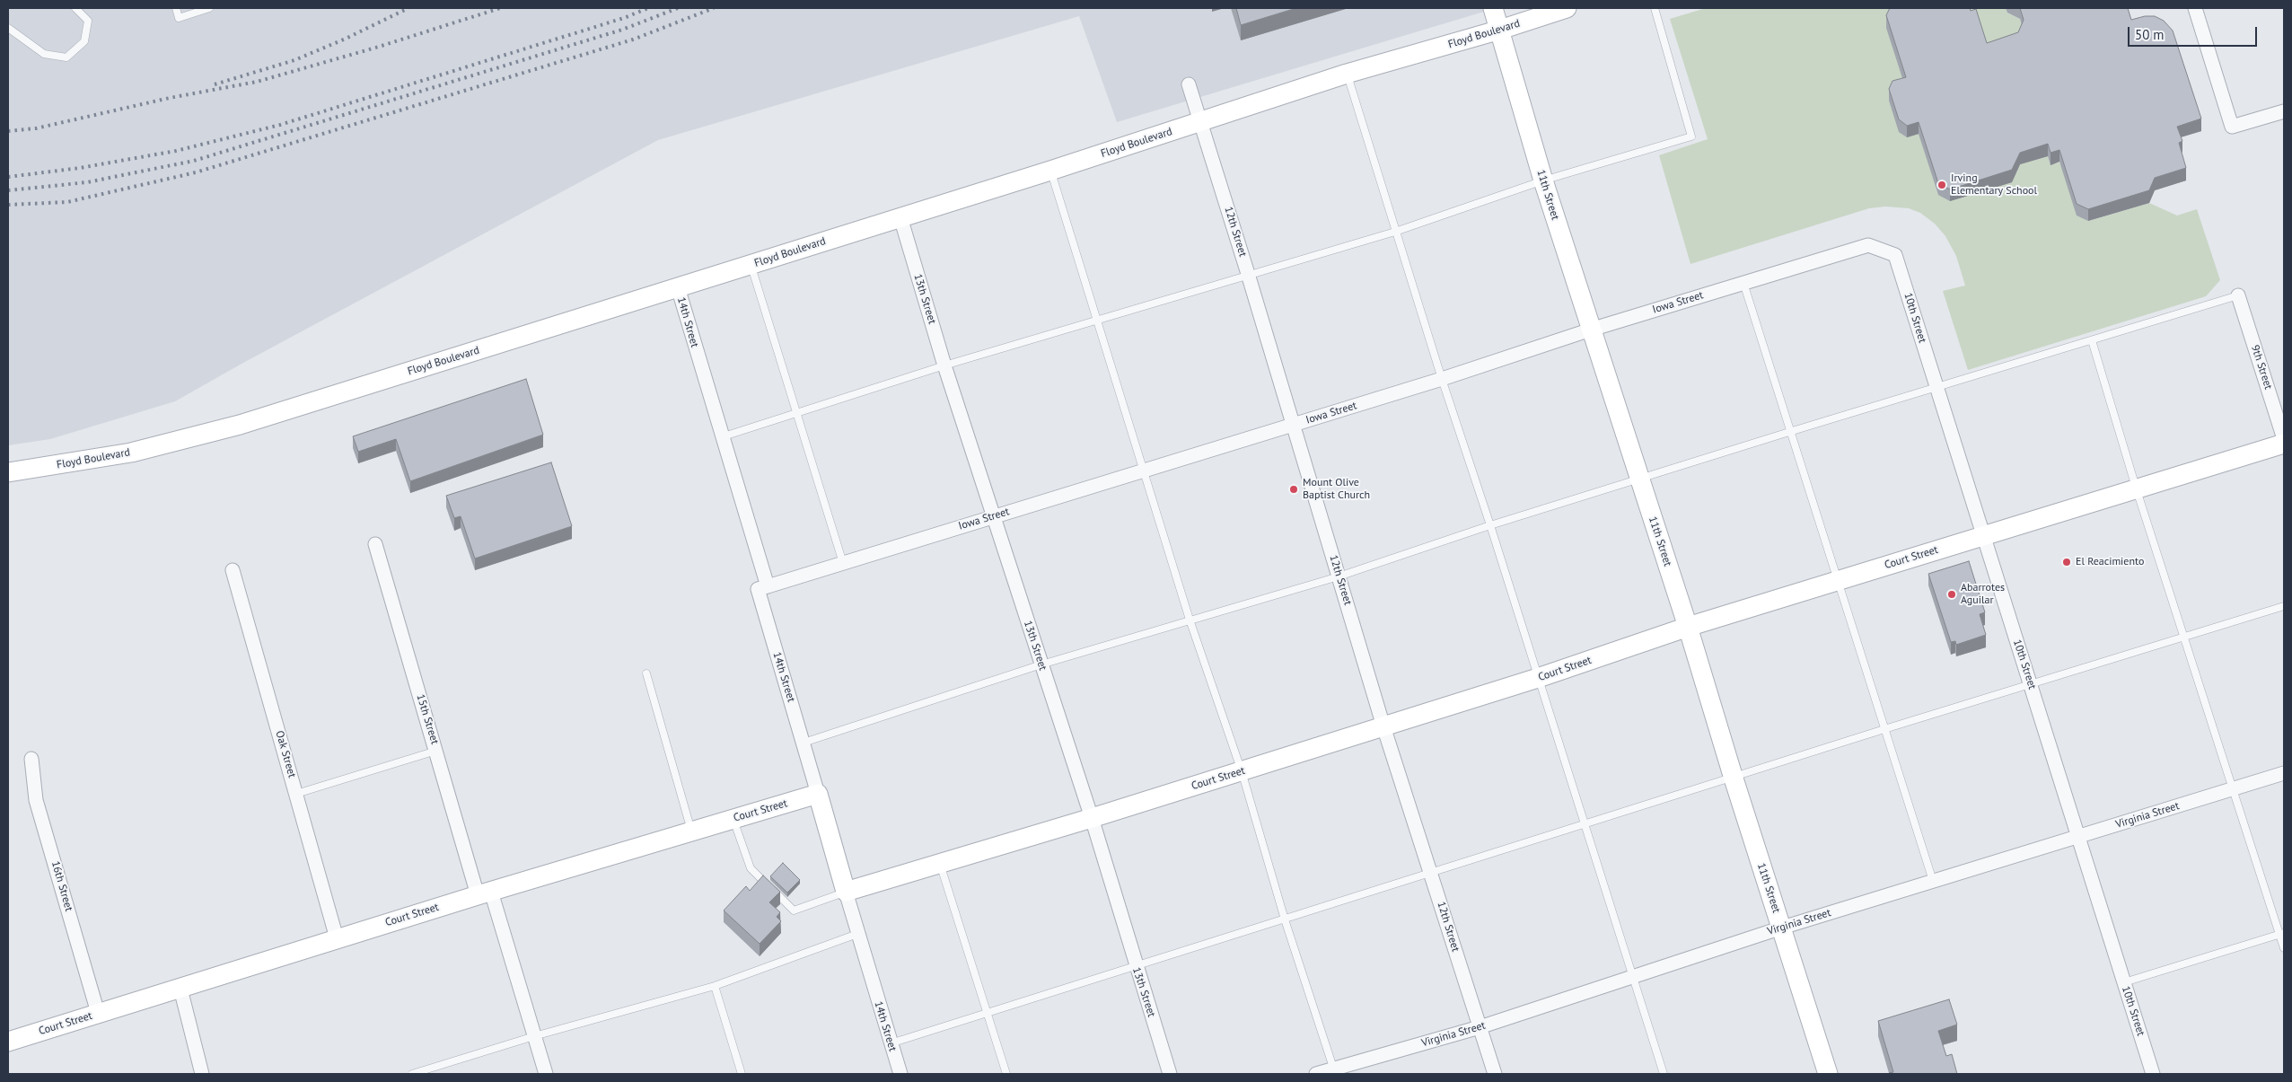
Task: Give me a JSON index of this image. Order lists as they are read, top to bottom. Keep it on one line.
{"streets":{"main road":["Floyd Boulevard","11th Street","14th Street","Court Street"],"street":["12th Street","13th Street","Iowa Street","10th Street","9th Street","15th Street","Oak Street","Virginia Street","16th Street"]},"crossings":[["Floyd Boulevard","11th Street"],["Floyd Boulevard","12th Street"],["Floyd Boulevard","13th Street"],["Floyd Boulevard","14th Street"],["11th Street","Iowa Street"],["11th Street","Court Street"],["11th Street","Virginia Street"],["12th Street","Iowa Street"],["12th Street","Court Street"],["12th Street","Virginia Street"],["13th Street","Iowa Street"],["13th Street","Court Street"],["Iowa Street","10th Street"],["Iowa Street","14th Street"],["10th Street","Court Street"],["10th Street","Virginia Street"],["14th Street","Court Street"],["Court Street","15th Street"],["Court Street","Oak Street"],["Court Street","16th Street"]],"places":["Irving Elementary School","Mount Olive Baptist Church","El Reacimiento","Abarrotes Aguilar"],"scale_bar":"50 m"}
